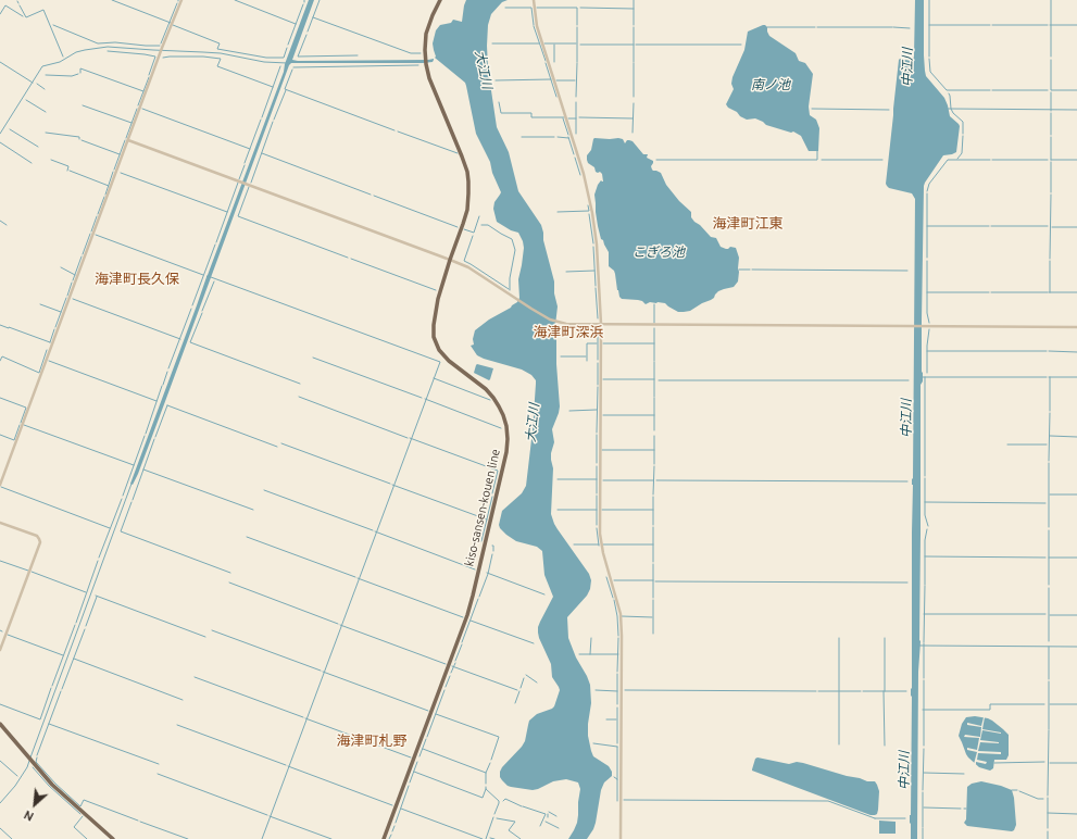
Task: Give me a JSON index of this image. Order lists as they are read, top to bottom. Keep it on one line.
{"streets":{"main road":["kiso-sansen-kouen line"]},"districts":["海津町江東","海津町長久保","海津町深浜","海津町札野"],"water":["中江川","大江川","南ノ池","こぎろ池"],"north":"bottom left"}
